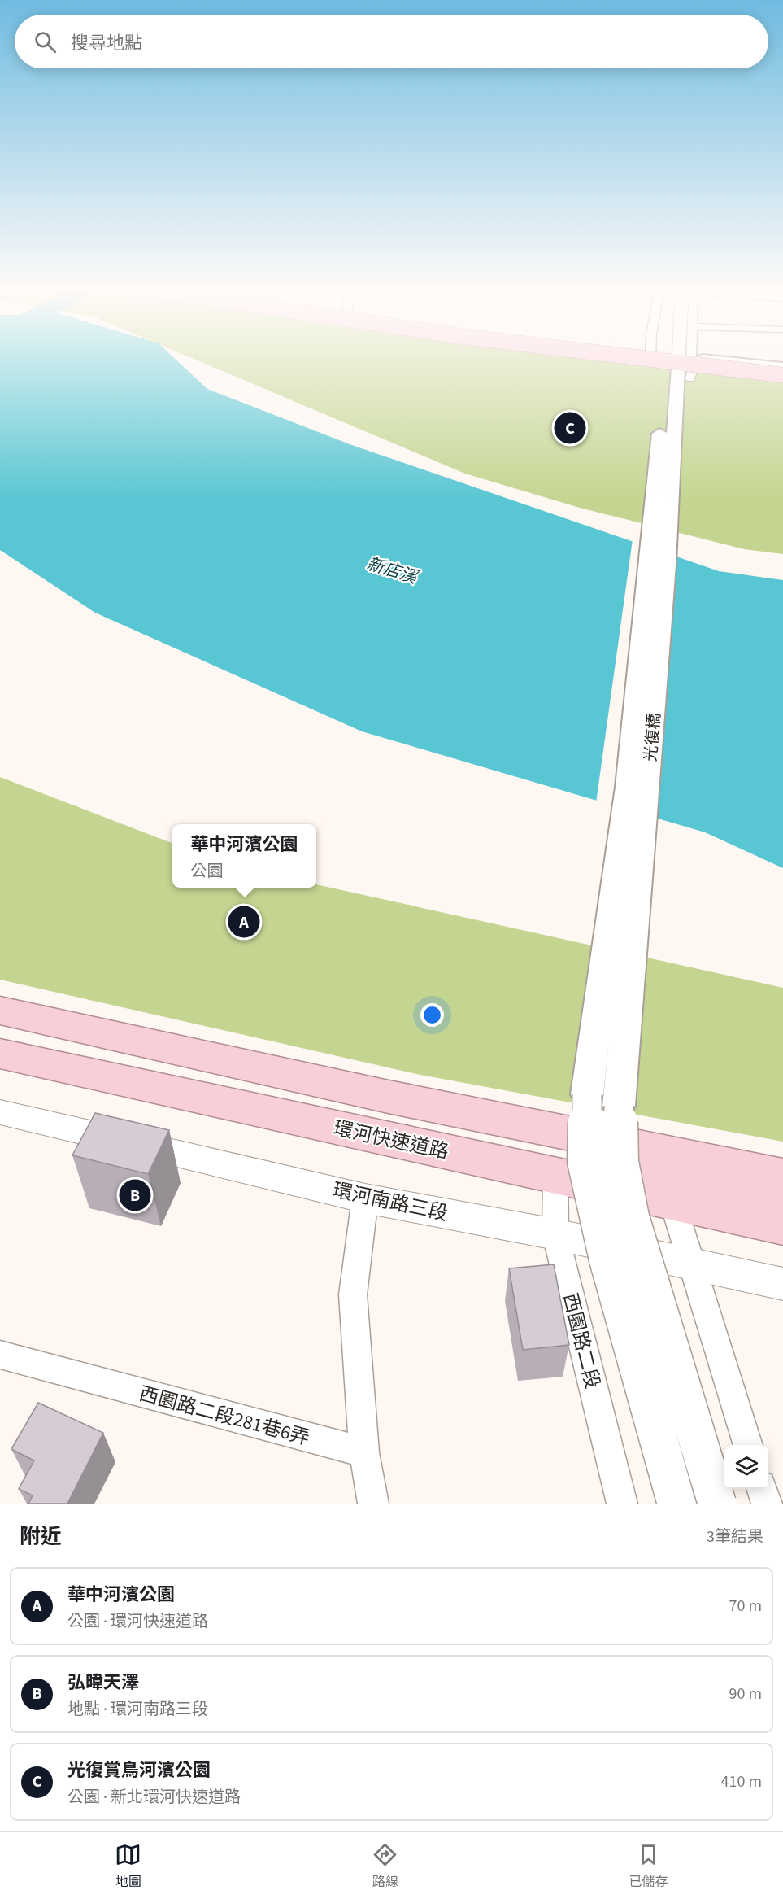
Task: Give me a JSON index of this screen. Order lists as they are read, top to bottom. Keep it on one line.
{"streets":{"highway":["環河快速道路"],"main road":["光復橋"],"street":["環河南路三段","西園路二段","西園路二段281巷6弄"]},"crossings":[["光復橋","環河快速道路"],["光復橋","西園路二段"],["環河快速道路","西園路二段"],["環河南路三段","西園路二段"]],"water":["新店溪"],"page":{"search":"搜尋地點","pins":["C","A","B"],"popup":["華中河濱公園","公園"],"heading":["附近","3筆結果"],"list":[{"mark":"A","name":"華中河濱公園","note":"公園 · 環河快速道路","value":"70 m"},{"mark":"B","name":"弘暐天澤","note":"地點 · 環河南路三段","value":"90 m"},{"mark":"C","name":"光復賞鳥河濱公園","note":"公園 · 新北環河快速道路","value":"410 m"}],"nav":["地圖","路線","已儲存"]}}
